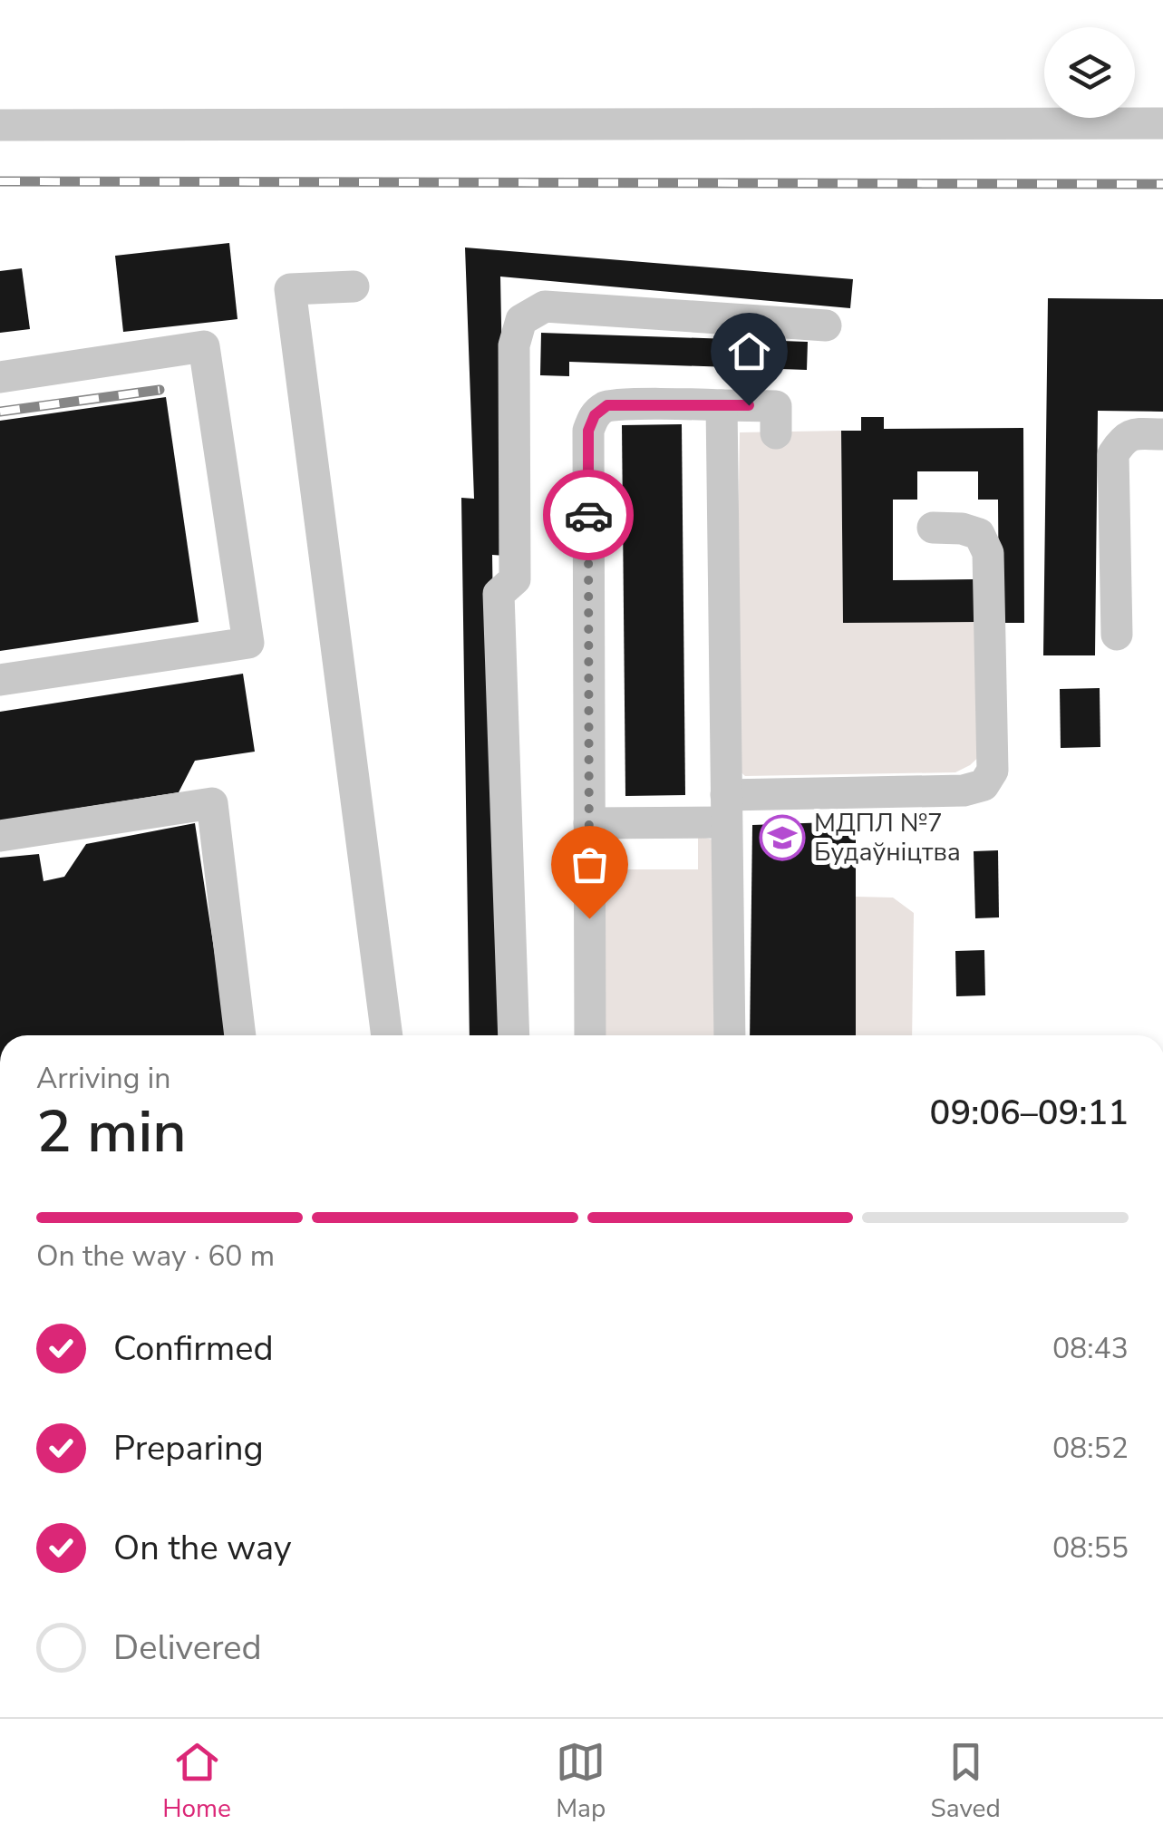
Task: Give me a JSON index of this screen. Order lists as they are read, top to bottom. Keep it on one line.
{"places":{"school or university":["МДПЛ №7 Будаўніцтва"]},"page":{"heading":["2 min","Arriving in","09:06–09:11"],"bar":"On the way · 60 m","list":[["Confirmed","08:43"],["Preparing","08:52"],["On the way","08:55"],"Delivered"],"tabs":["Home","Map","Saved"]}}
